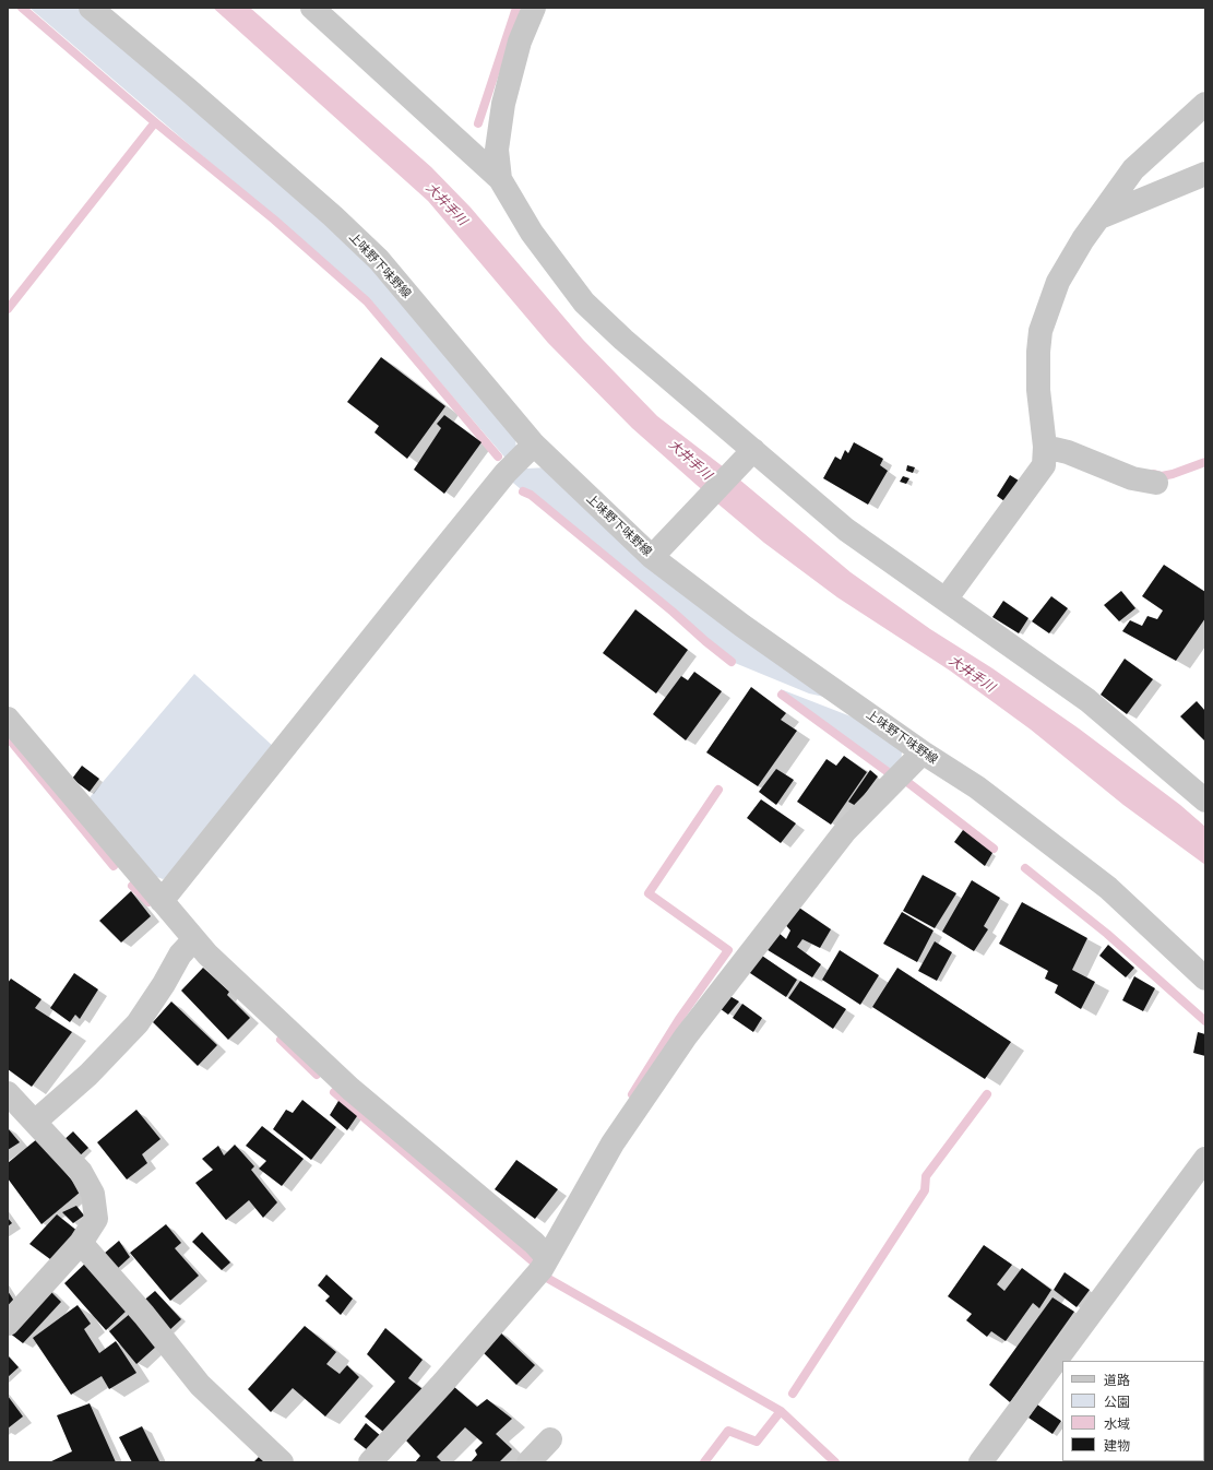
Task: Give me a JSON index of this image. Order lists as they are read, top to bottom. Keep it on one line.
{"streets":{"street":["上味野下味野線"]},"water":["大井手川"],"legend":["道路","公園","水域","建物"]}
